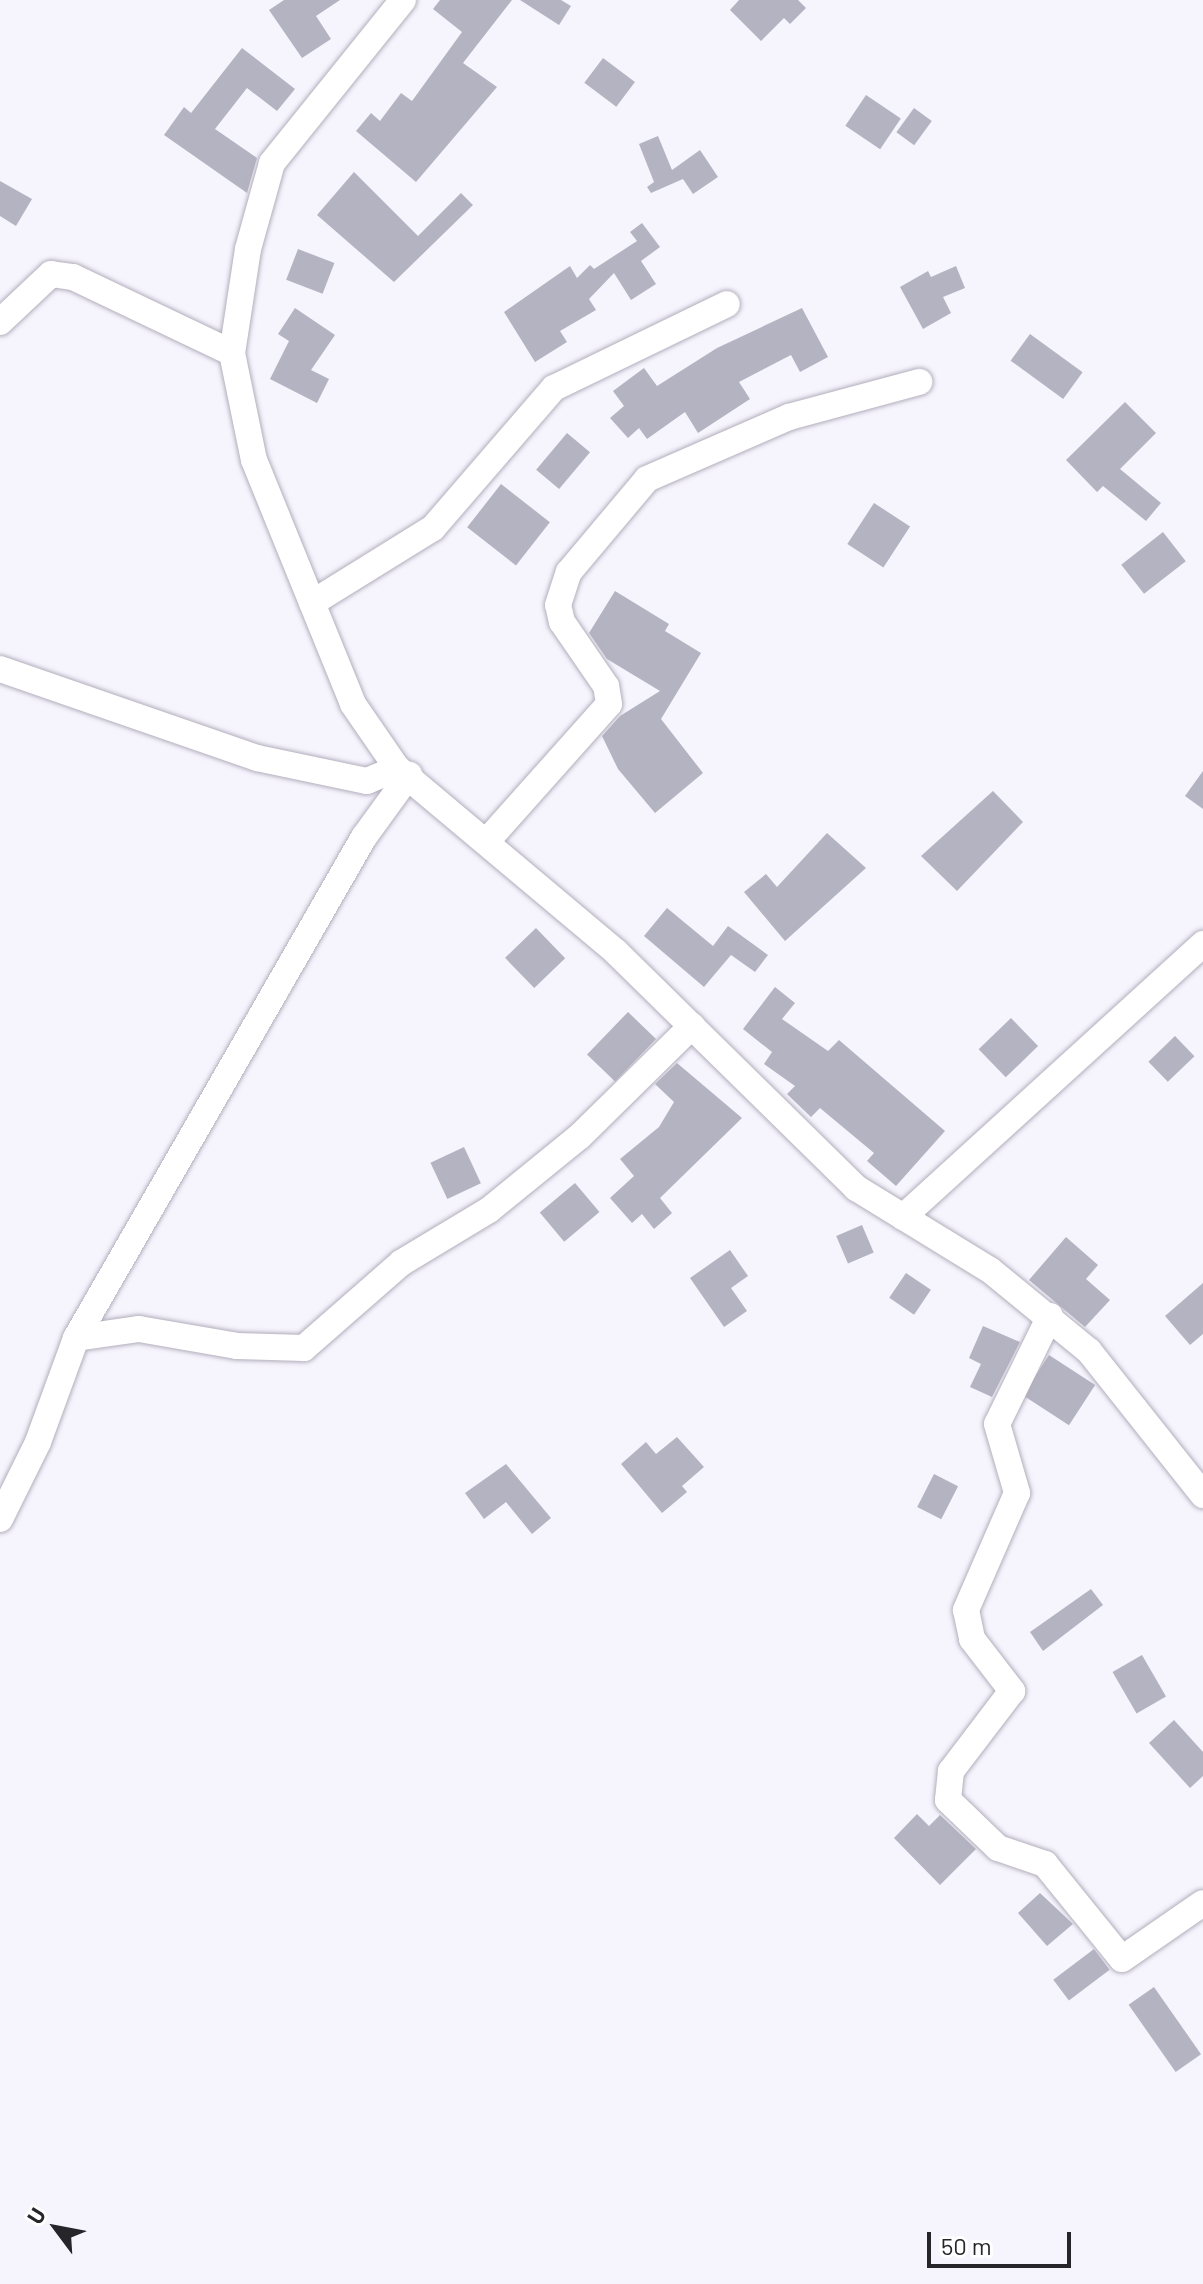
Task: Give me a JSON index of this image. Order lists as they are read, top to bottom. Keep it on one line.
{"scale_bar":"50 m","north":"top left"}
